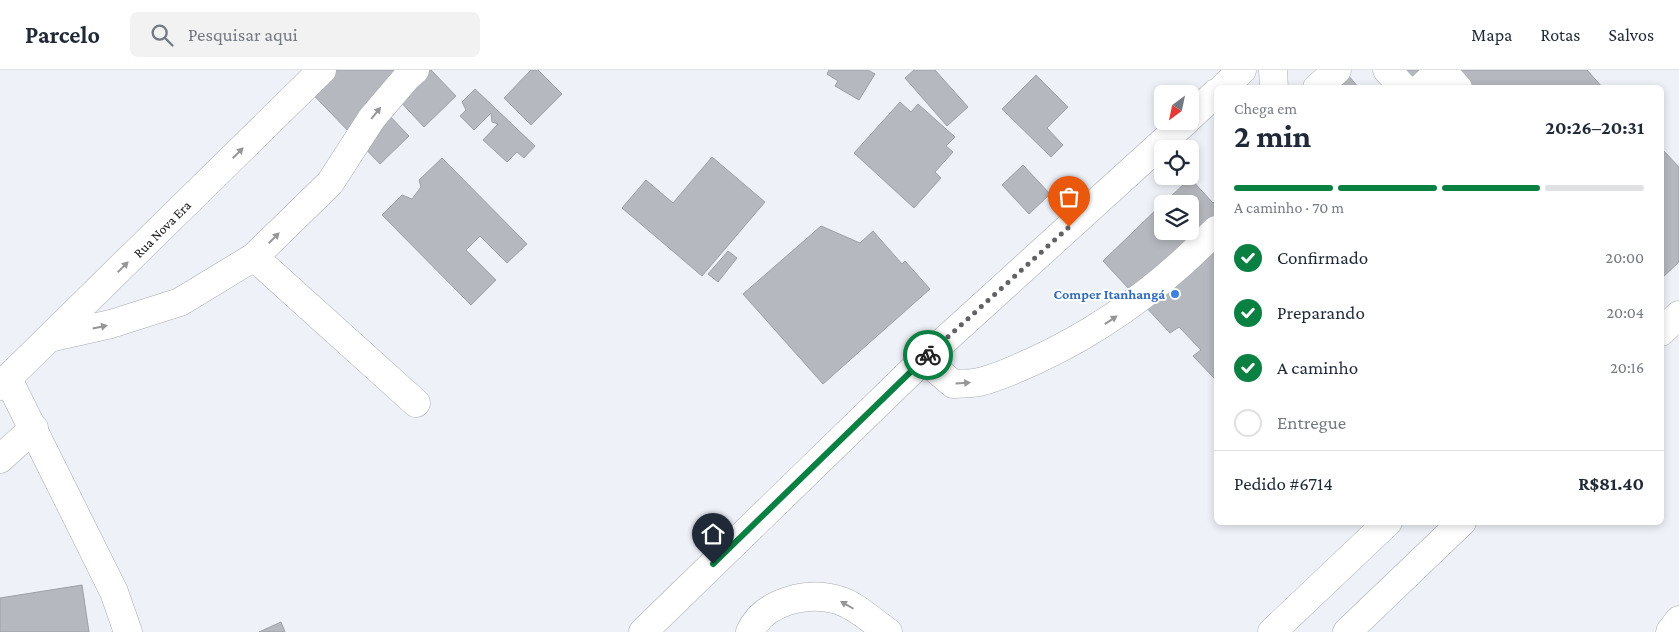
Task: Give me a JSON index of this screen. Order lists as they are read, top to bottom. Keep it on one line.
{"streets":{"street":["Rua Nova Era"]},"places":["Comper Itanhangá"],"north":"bottom left","page":{"header":"Parcelo","search":"Pesquisar aqui","nav":["Mapa","Rotas","Salvos"],"heading":["2 min","Chega em","20:26–20:31"],"panel":["Pedido #6714","R$81.40"],"bar":"A caminho · 70 m","list":[["Confirmado","20:00"],["Preparando","20:04"],["A caminho","20:16"],"Entregue"]}}
